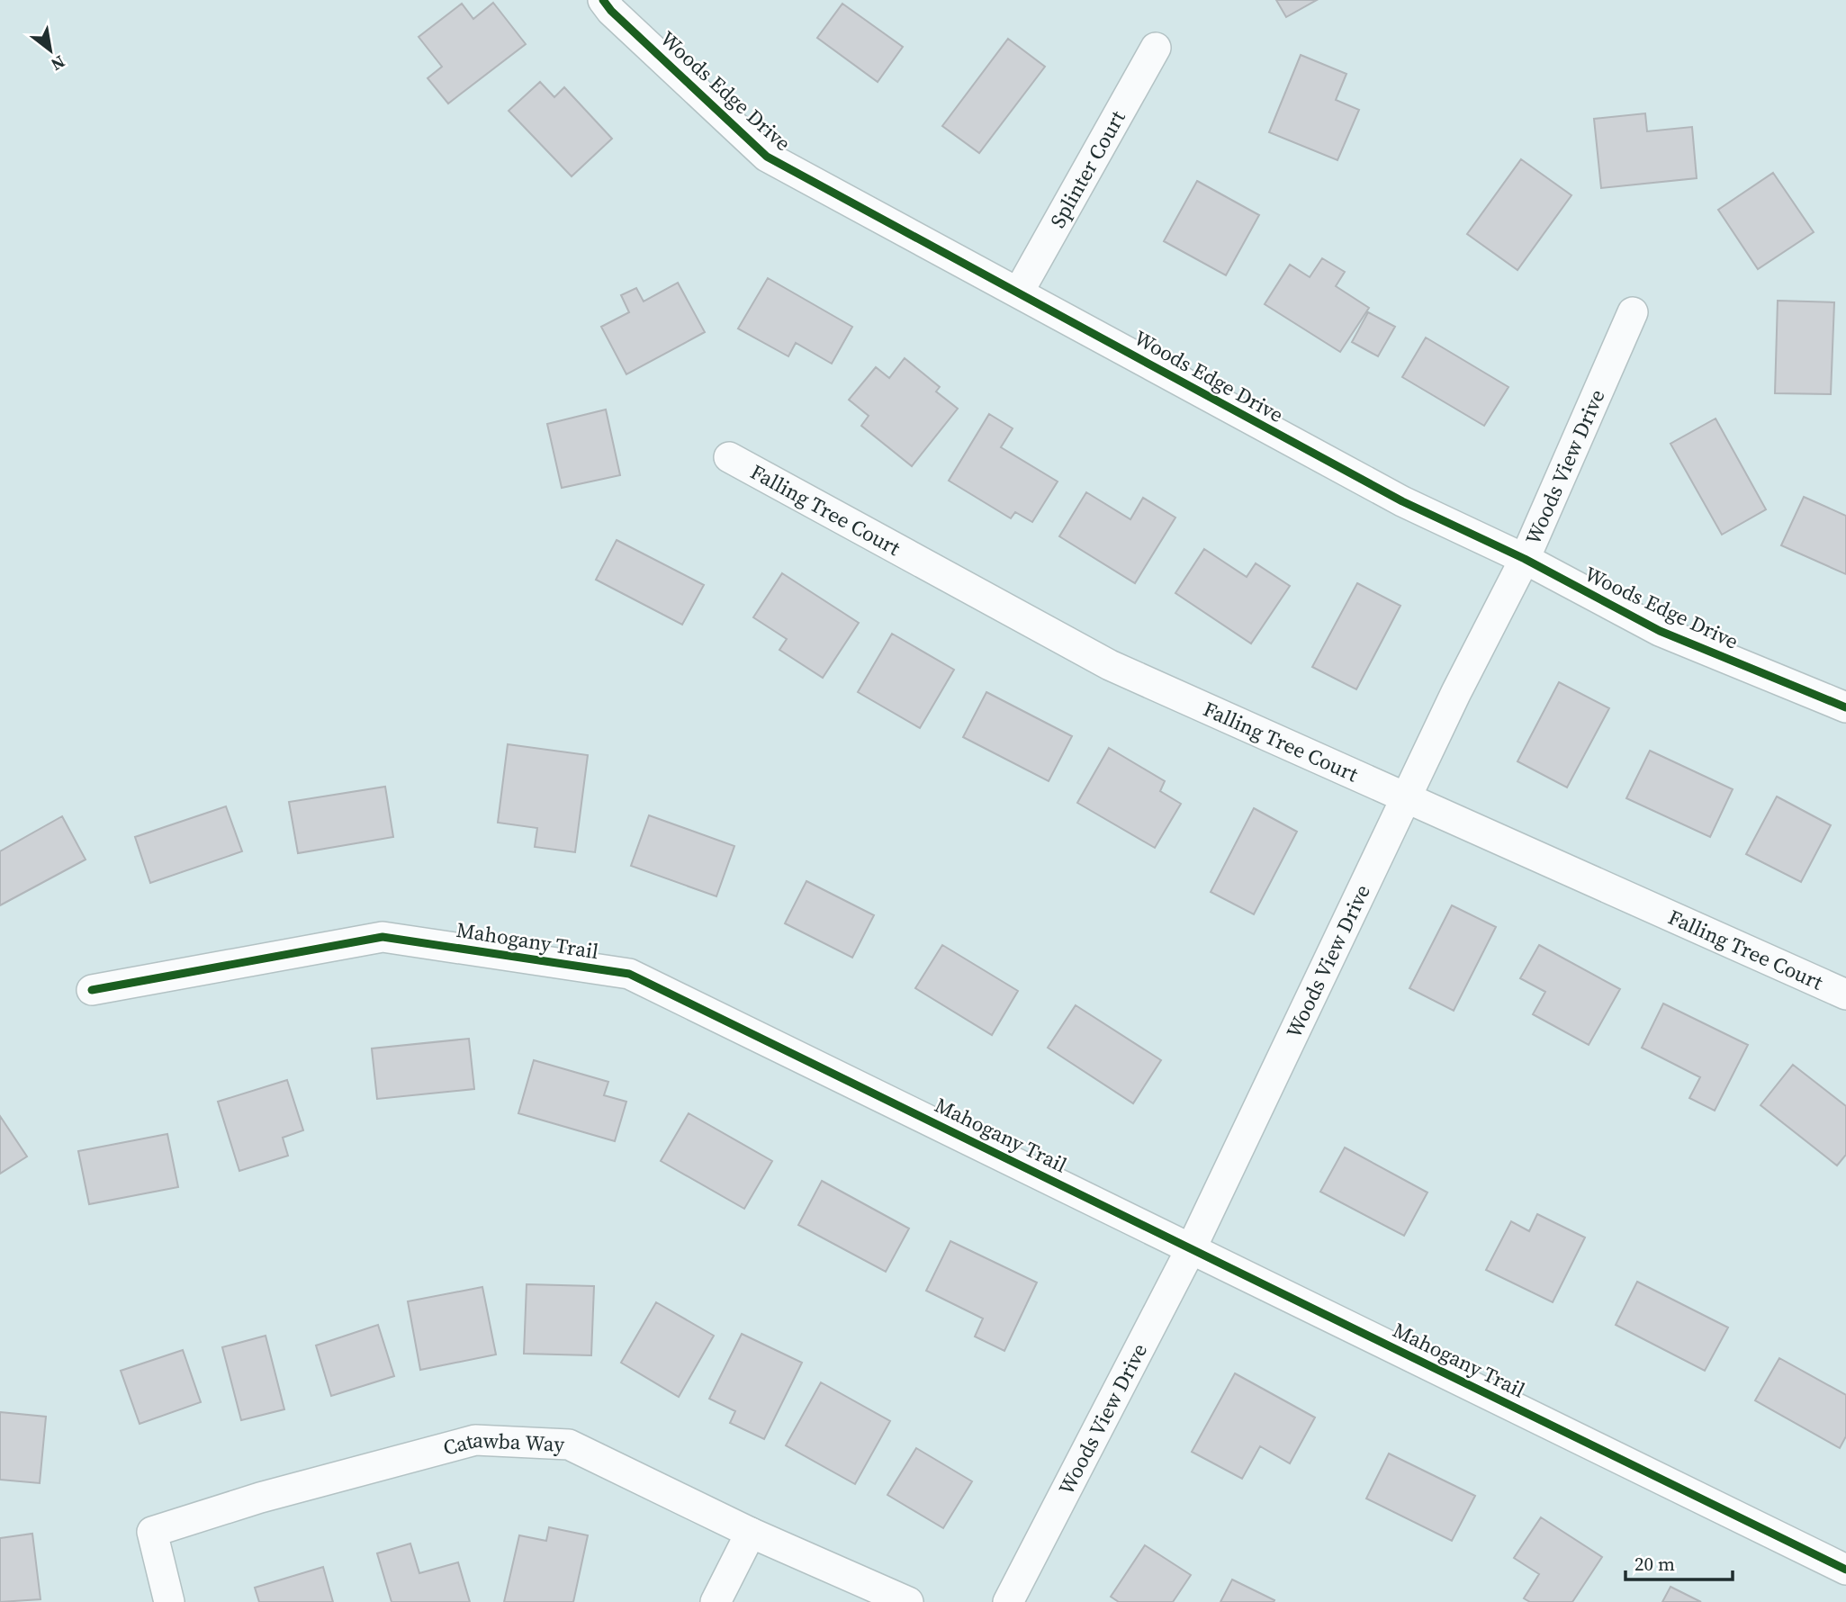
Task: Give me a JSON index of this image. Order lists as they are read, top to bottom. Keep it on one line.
{"streets":{"street":["Woods Edge Drive","Splinter Court","Woods View Drive","Falling Tree Court","Mahogany Trail","Catawba Way"]},"crossings":[["Woods Edge Drive","Splinter Court"],["Woods Edge Drive","Woods View Drive"],["Woods View Drive","Falling Tree Court"],["Woods View Drive","Mahogany Trail"]],"scale_bar":"20 m","north":"bottom right"}
